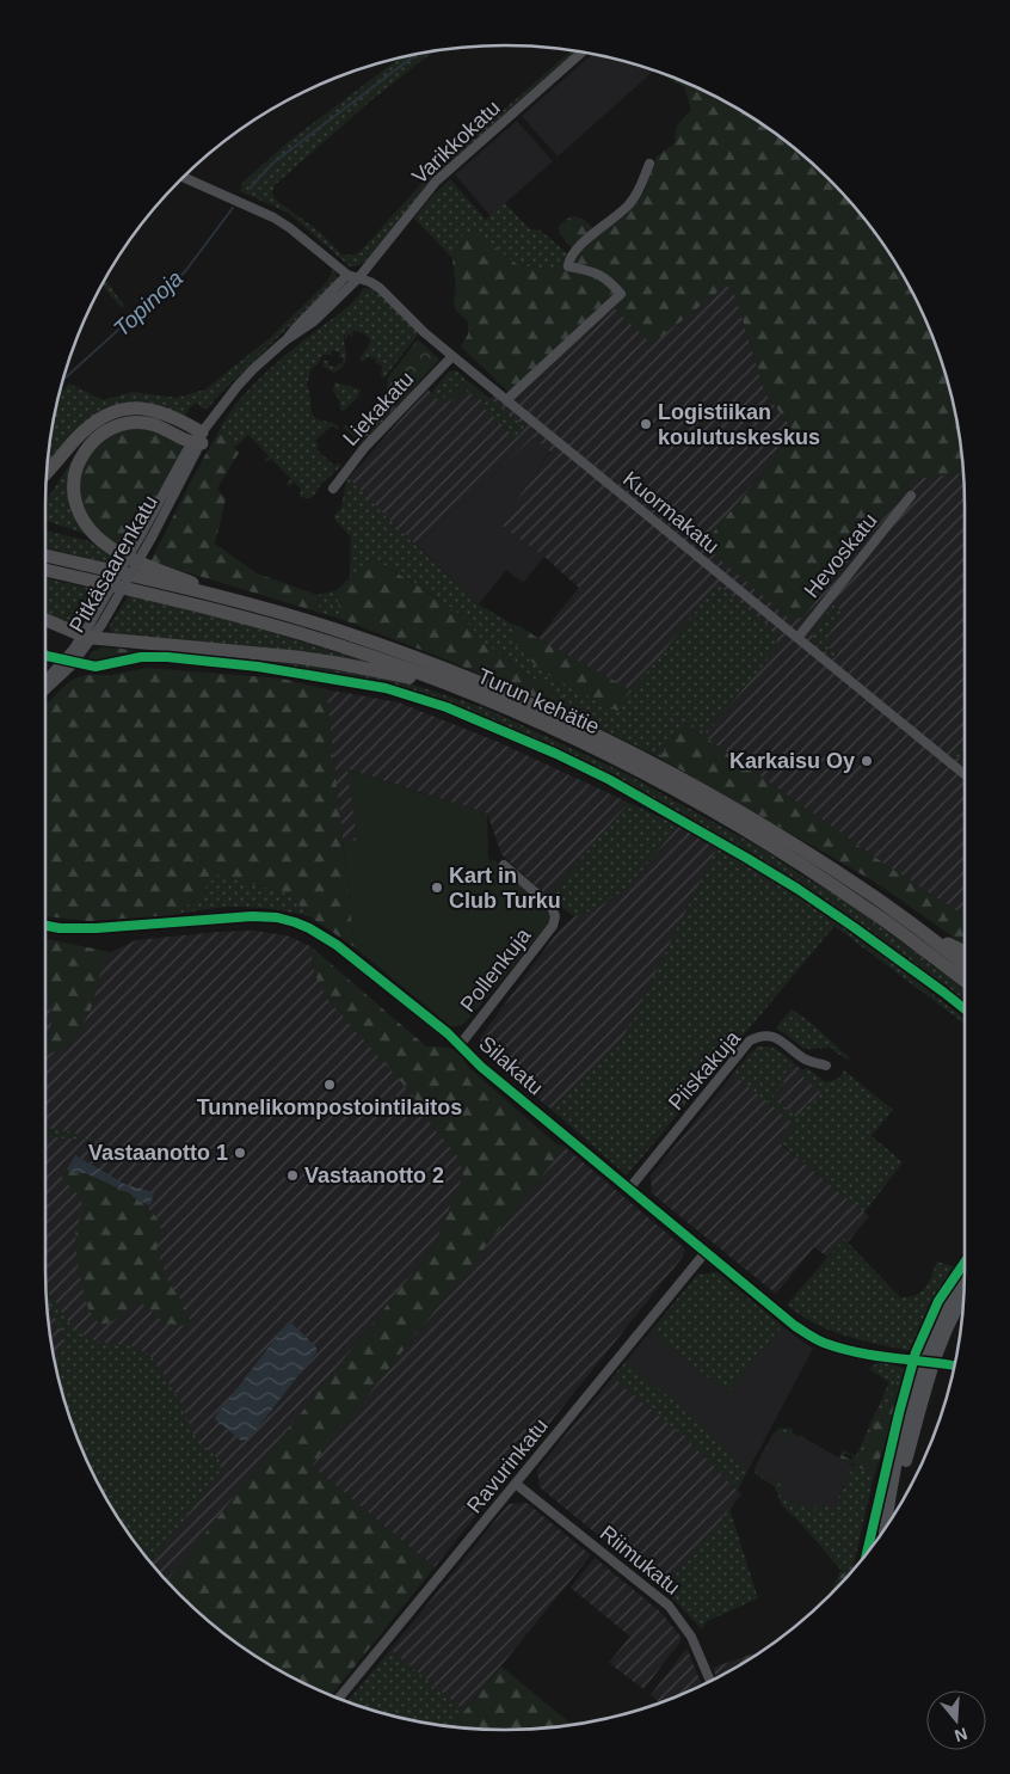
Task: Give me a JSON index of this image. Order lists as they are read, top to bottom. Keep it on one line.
{"streets":{"highway":["Turun kehätie"],"street":["Varikkokatu","Liekakatu","Kuormakatu","Hevoskatu","Pitkäsaarenkatu","Pollenkuja","Silakatu","Piiskakuja","Ravurinkatu","Riimukatu"]},"crossings":[["Varikkokatu","Kuormakatu"],["Varikkokatu","Pitkäsaarenkatu"],["Liekakatu","Kuormakatu"],["Kuormakatu","Hevoskatu"],["Kuormakatu","Pitkäsaarenkatu"],["Pollenkuja","Silakatu"],["Silakatu","Piiskakuja"],["Silakatu","Ravurinkatu"],["Ravurinkatu","Riimukatu"]],"water":["Topinoja"],"places":["Logistiikan koulutuskeskus","Karkaisu Oy","Kart in Club Turku","Tunnelikompostointilaitos","Vastaanotto 1","Vastaanotto 2"],"north":"bottom"}
